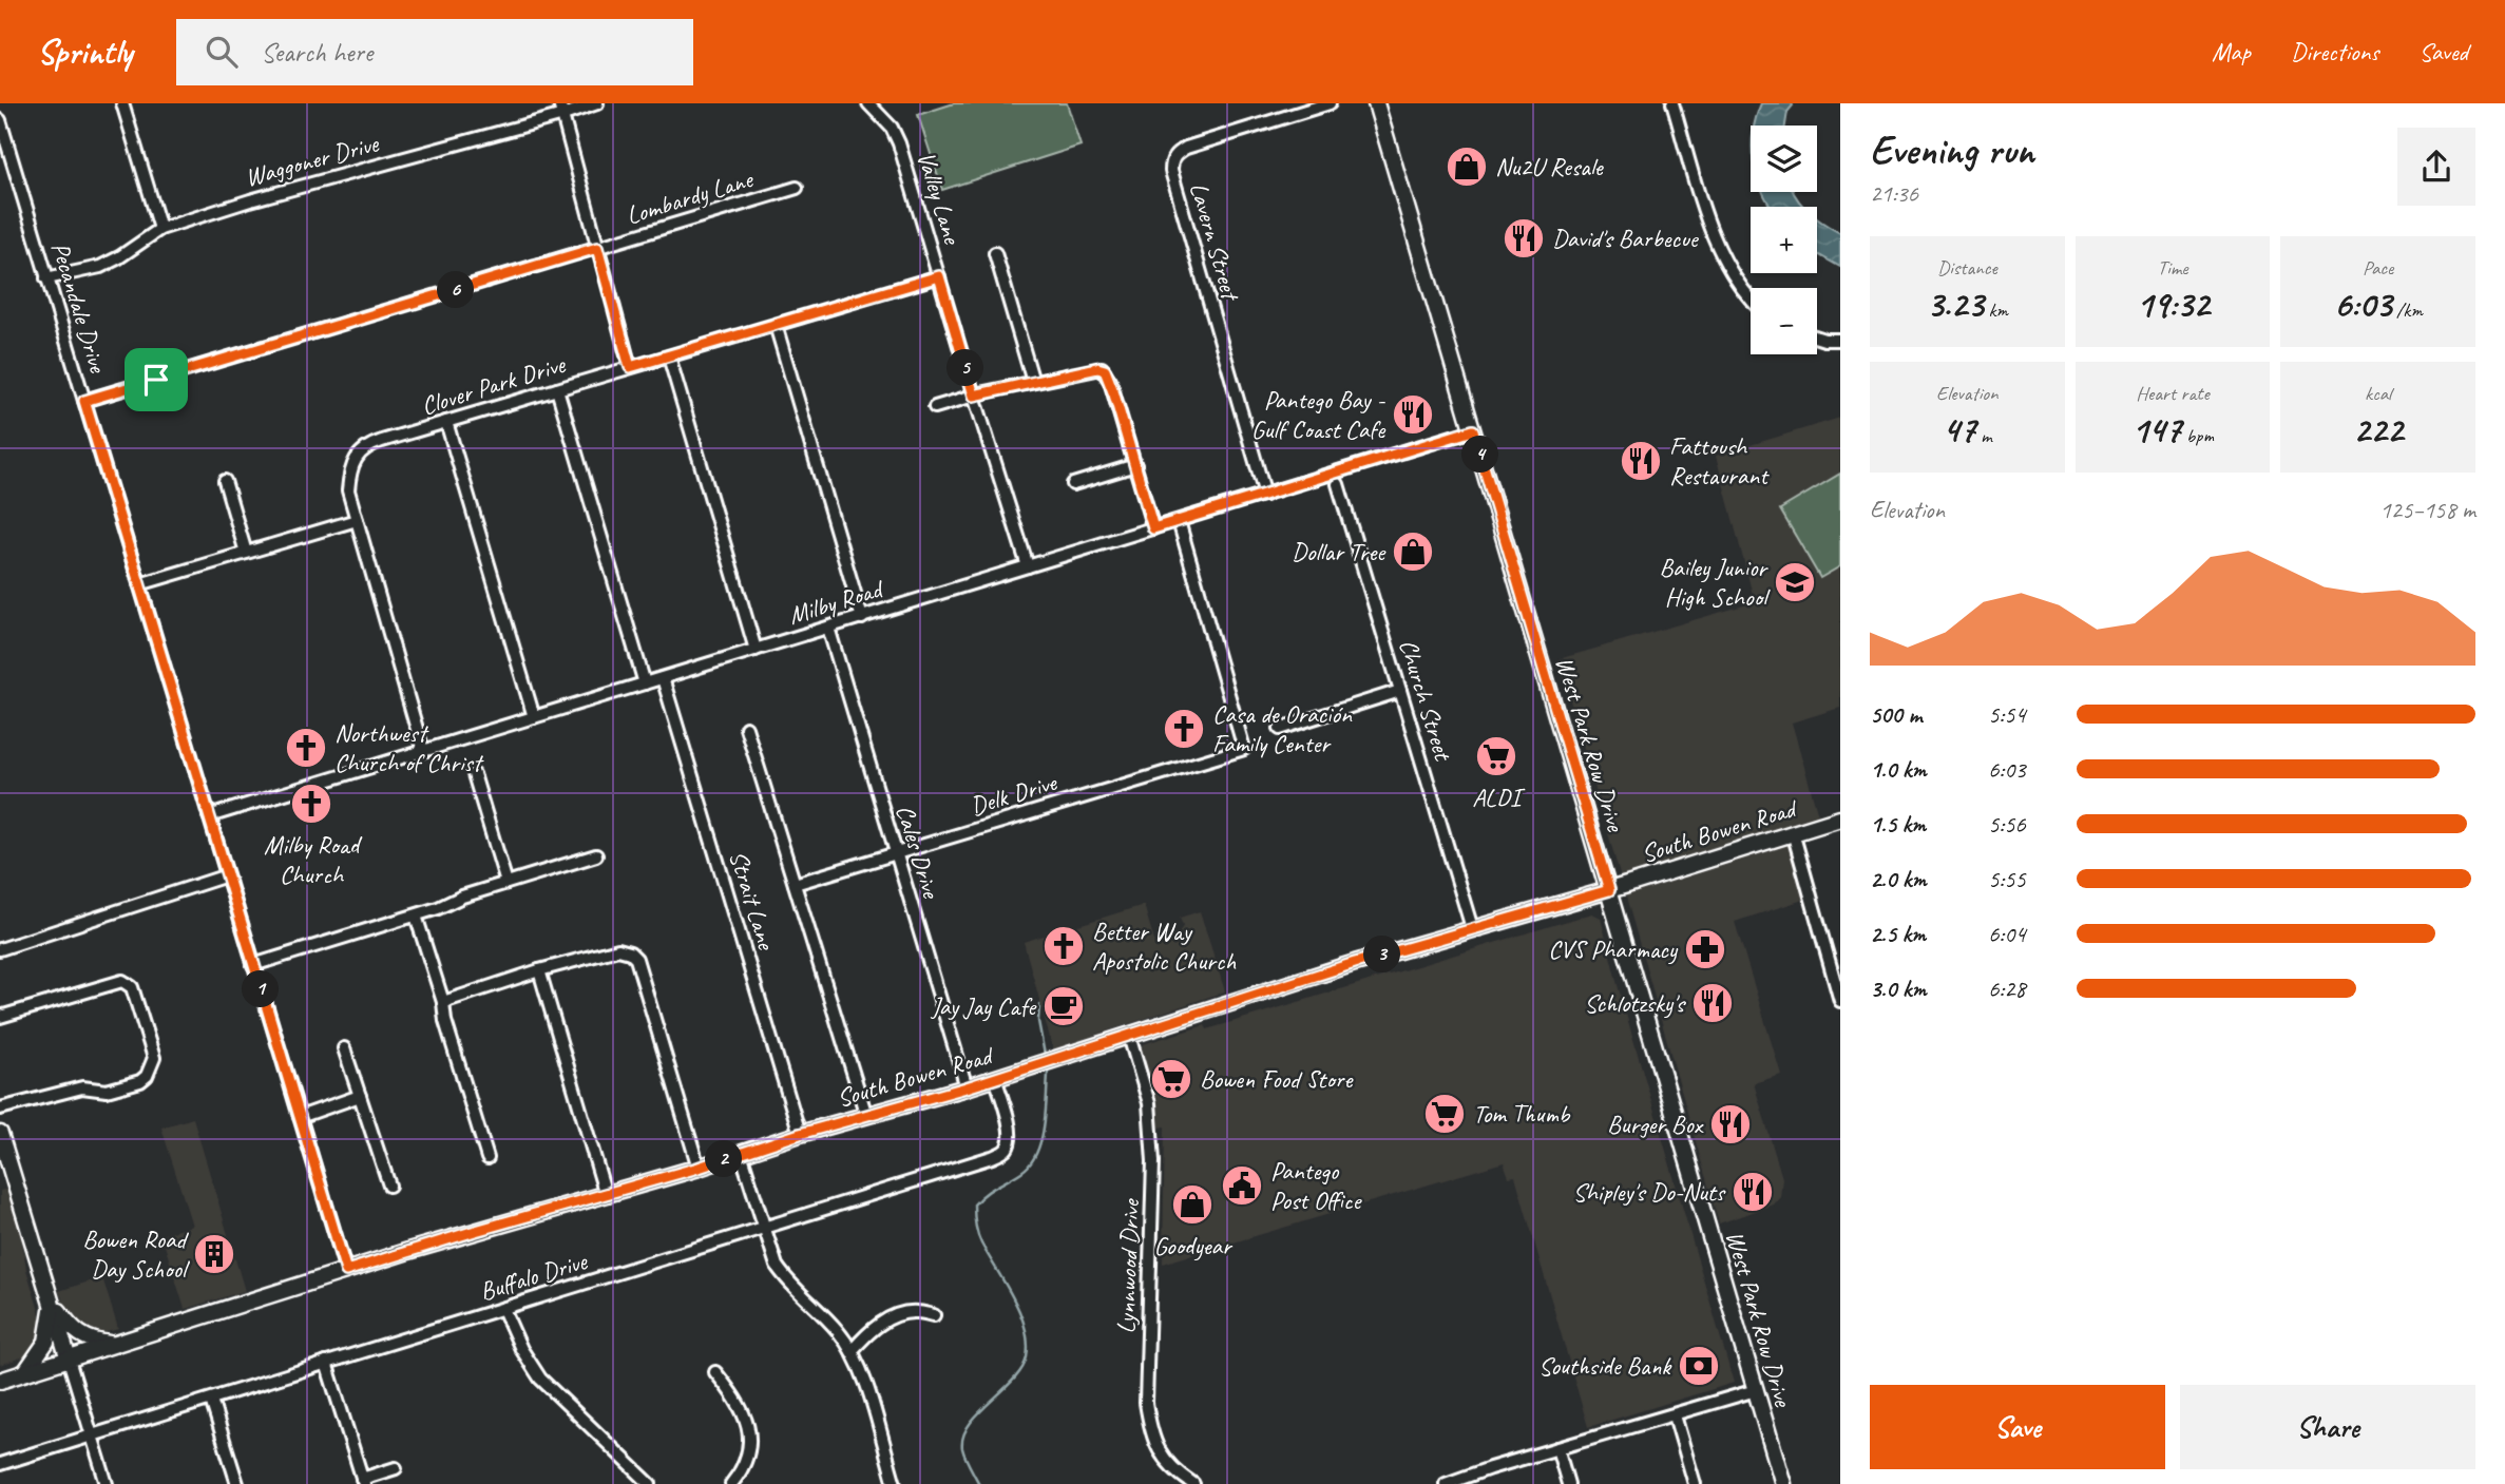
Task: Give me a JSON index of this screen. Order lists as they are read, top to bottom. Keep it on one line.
{"streets":{"main road":["West Park Row Drive","South Bowen Road"],"street":["Waggoner Drive","Lombardy Lane","Valley Lane","Lavern Street","Pecandale Drive","Clover Park Drive","Milby Road","Church Street","Delk Drive","Cales Drive","Strait Lane","Lynnwood Drive","Buffalo Drive"]},"crossings":[["Waggoner Drive","Pecandale Drive"],["Lombardy Lane","Pecandale Drive"],["Valley Lane","Clover Park Drive"],["Valley Lane","Milby Road"],["Lavern Street","Milby Road"],["Pecandale Drive","Milby Road"],["Pecandale Drive","South Bowen Road"],["Clover Park Drive","Milby Road"],["Milby Road","West Park Row Drive"],["Milby Road","Delk Drive"],["Milby Road","Cales Drive"],["Milby Road","Strait Lane"],["Church Street","South Bowen Road"],["West Park Row Drive","South Bowen Road"],["Delk Drive","Cales Drive"],["South Bowen Road","Cales Drive"],["South Bowen Road","Strait Lane"],["South Bowen Road","Lynnwood Drive"],["South Bowen Road","Buffalo Drive"]],"places":{"shop":["Nu2U Resale","Dollar Tree","Goodyear"],"restaurant":["David's Barbecue","Pantego Bay - Gulf Coast Cafe","Fattoush Restaurant","Schlotzsky's","Burger Box","Shipley's Do-Nuts"],"school or university":["Bailey Junior High School"],"church":["Casa de Oración Family Center","Northwest Church of Christ","Milby Road Church","Better Way Apostolic Church"],"supermarket":["ALDI","Bowen Food Store","Tom Thumb"],"pharmacy":["CVS Pharmacy"],"cafe":["Jay Jay Cafe"],"public building":["Pantego Post Office"],"building":["Bowen Road Day School"],"bank":["Southside Bank"]},"page":{"header":"Sprintly","search":"Search here","nav":["Map","Directions","Saved"],"heading":["Evening run","21:36"],"map_buttons":["+","−"],"stats":[["Distance","3.23 km"],["Time","19:32"],["Pace","6:03 /km"],["Elevation","47 m"],["Heart rate","147 bpm"],["kcal","222"]],"pins":["6","5","4","3","1","2"],"chart":["Elevation","125–158 m"],"list":[{"name":"500 m","note":"5:54"},{"name":"1.0 km","note":"6:03"},{"name":"1.5 km","note":"5:56"},{"name":"2.0 km","note":"5:55"},{"name":"2.5 km","note":"6:04"},{"name":"3.0 km","note":"6:28"}],"buttons":["Save","Share"]}}
